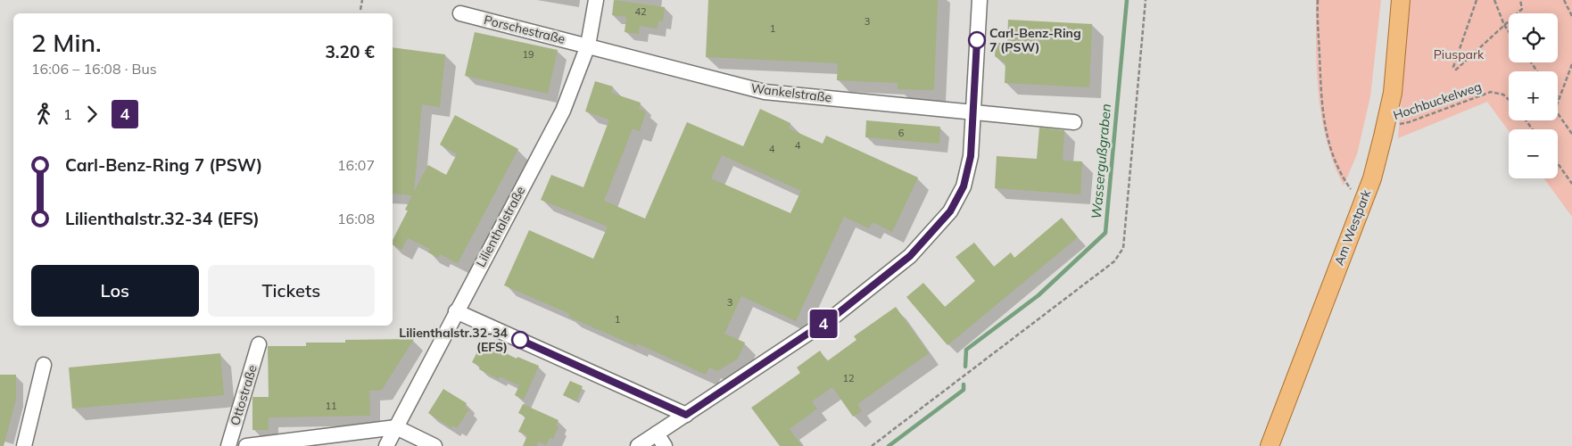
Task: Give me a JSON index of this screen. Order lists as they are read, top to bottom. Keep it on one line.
{"streets":{"main road":["Am Westpark"],"street":["Porschestraße","Wankelstraße","Lilienthalstraße","Ottostraße"],"path":["Hochbuckelweg"]},"crossings":[["Porschestraße","Wankelstraße"],["Porschestraße","Lilienthalstraße"],["Wankelstraße","Lilienthalstraße"],["Hochbuckelweg","Am Westpark"]],"water":["Wassergußgraben"],"parks":["Piuspark"],"places":["Carl-Benz-Ring 7 (PSW)","Lilienthalstr.32-34 (EFS)"],"lines":["bus line 4"],"house_numbers":["42","3","1","19","6","4","4","3","1","12","11"],"page":{"on_map":"4","map_buttons":["+","−"],"heading":["2 Min.","16:06 – 16:08 · Bus","3.20 €"],"legs":["1","4"],"list":[{"name":"Carl-Benz-Ring 7 (PSW)","value":"16:07"},{"name":"Lilienthalstr.32-34 (EFS)","value":"16:08"}],"buttons":["Los","Tickets"]}}
